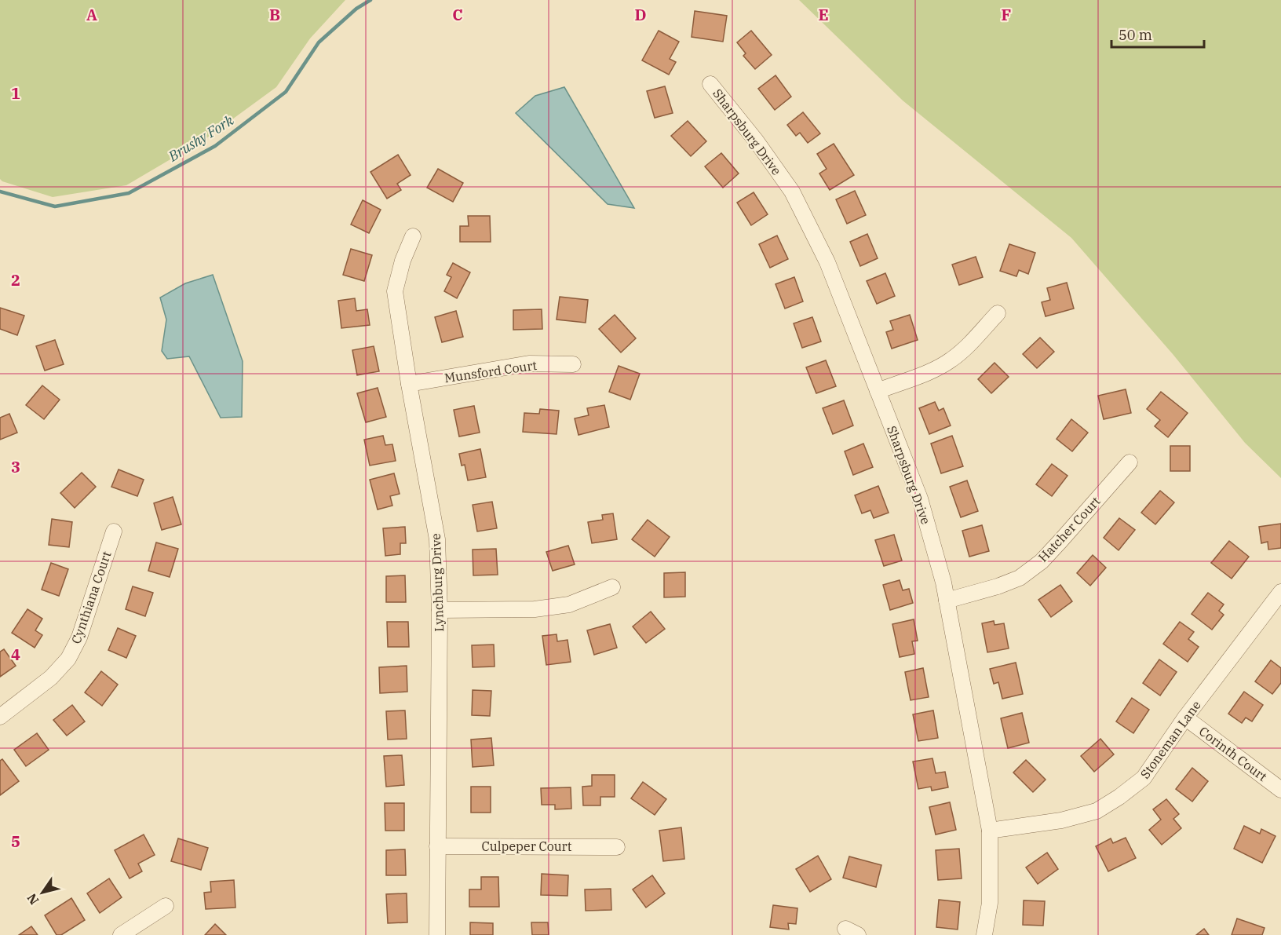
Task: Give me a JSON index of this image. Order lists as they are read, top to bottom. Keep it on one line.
{"streets":{"street":["Sharpsburg Drive","Munsford Court","Hatcher Court","Lynchburg Drive","Cynthiana Court","Stoneman Lane","Corinth Court","Culpeper Court"]},"crossings":[["Sharpsburg Drive","Hatcher Court"],["Sharpsburg Drive","Stoneman Lane"],["Munsford Court","Lynchburg Drive"],["Lynchburg Drive","Culpeper Court"],["Stoneman Lane","Corinth Court"]],"water":["Brushy Fork"],"scale_bar":"50 m","north":"bottom left","grid":{"columns":["A","B","C","D","E","F"],"rows":["1","2","3","4","5"]}}
